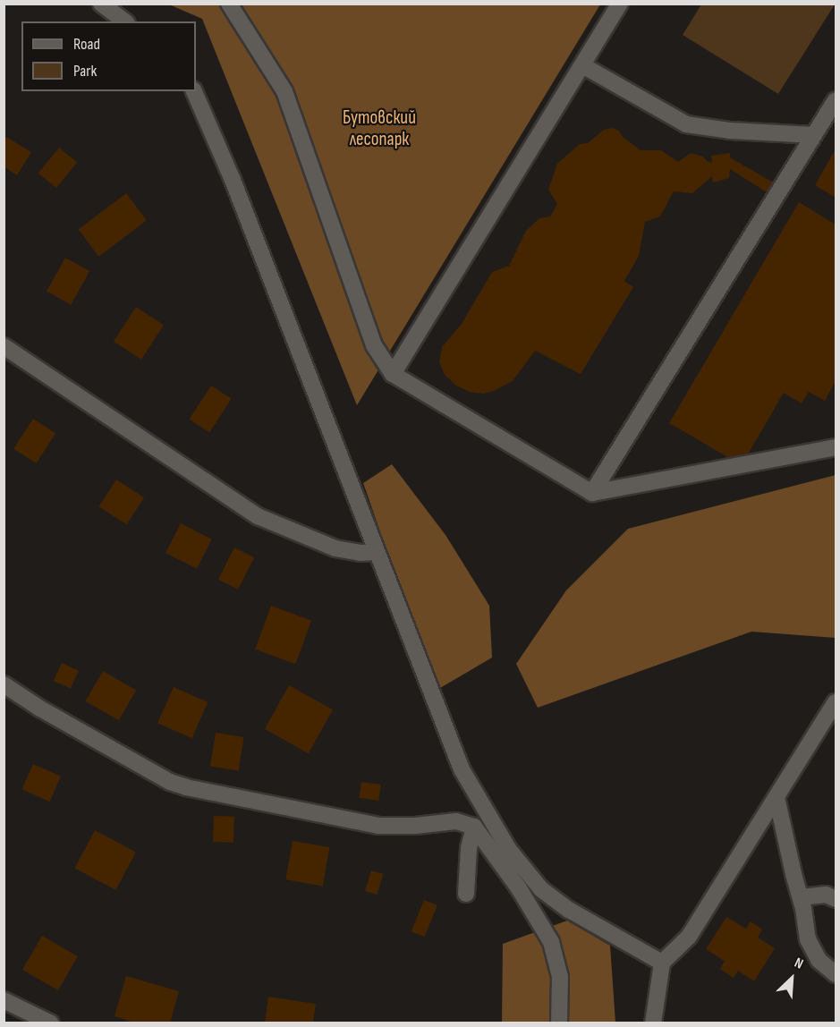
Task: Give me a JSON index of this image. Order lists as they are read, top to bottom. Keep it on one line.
{"parks":["Бутовский лесопарк"],"legend":["Road","Park"],"north":"top right"}
